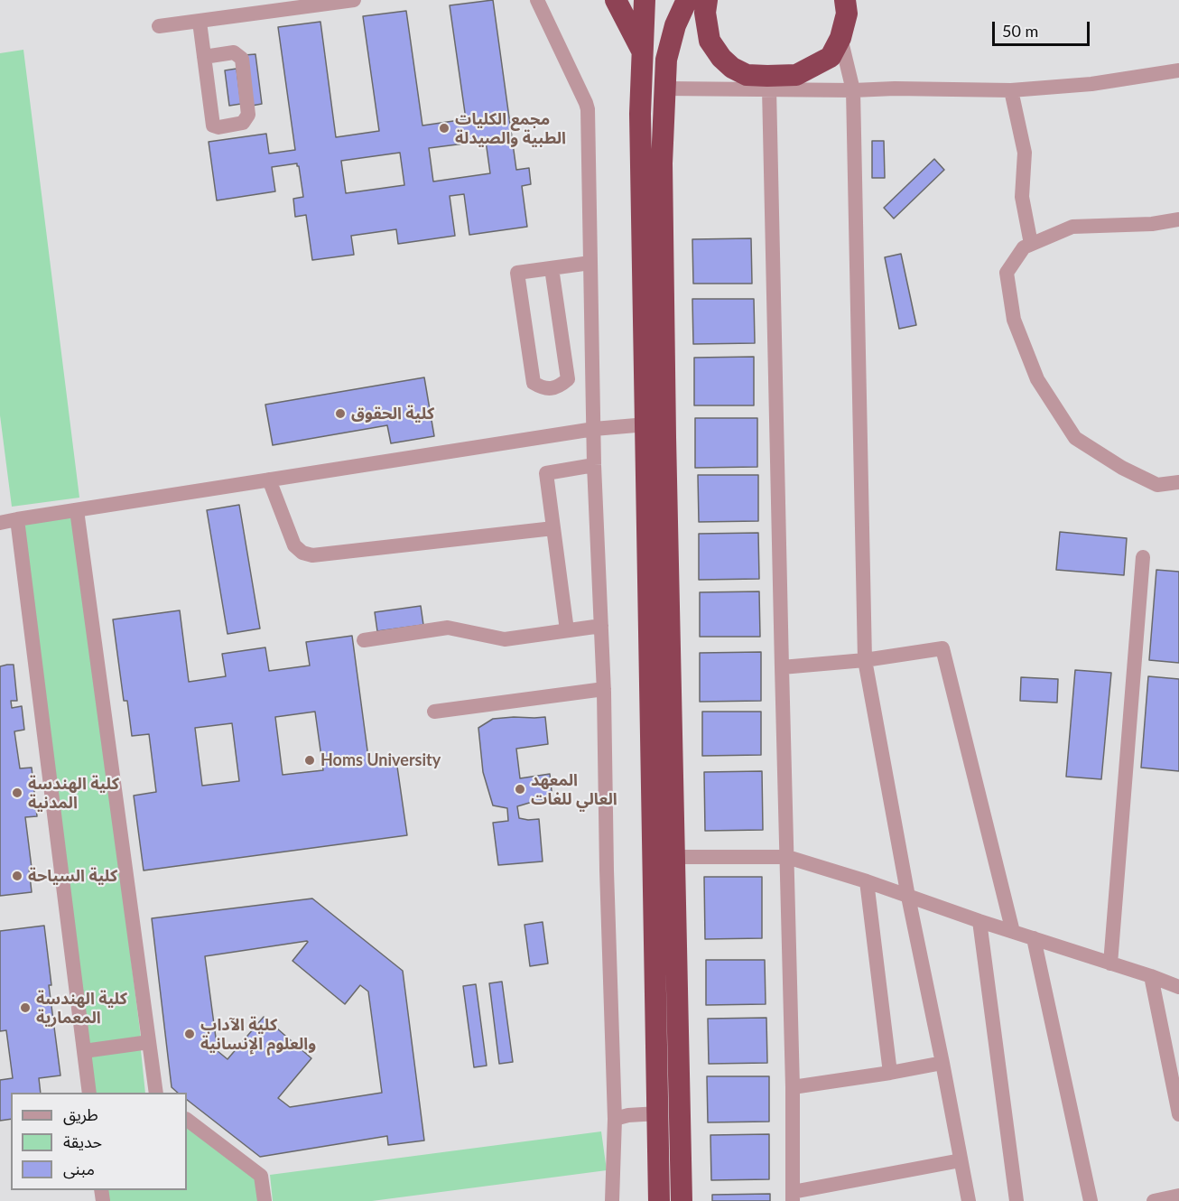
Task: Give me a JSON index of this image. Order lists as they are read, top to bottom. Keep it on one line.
{"places":["مجمع الكليات الطبية والصيدلة","كلية الحقوق","Homs University","المعهد العالي للغات","كلية الهندسة المدنية","كلية السياحة","كلية الهندسة المعمارية","كلية الآداب والعلوم الإنسانية"],"legend":["طريق","حديقة","مبنى"],"scale_bar":"50 m"}
